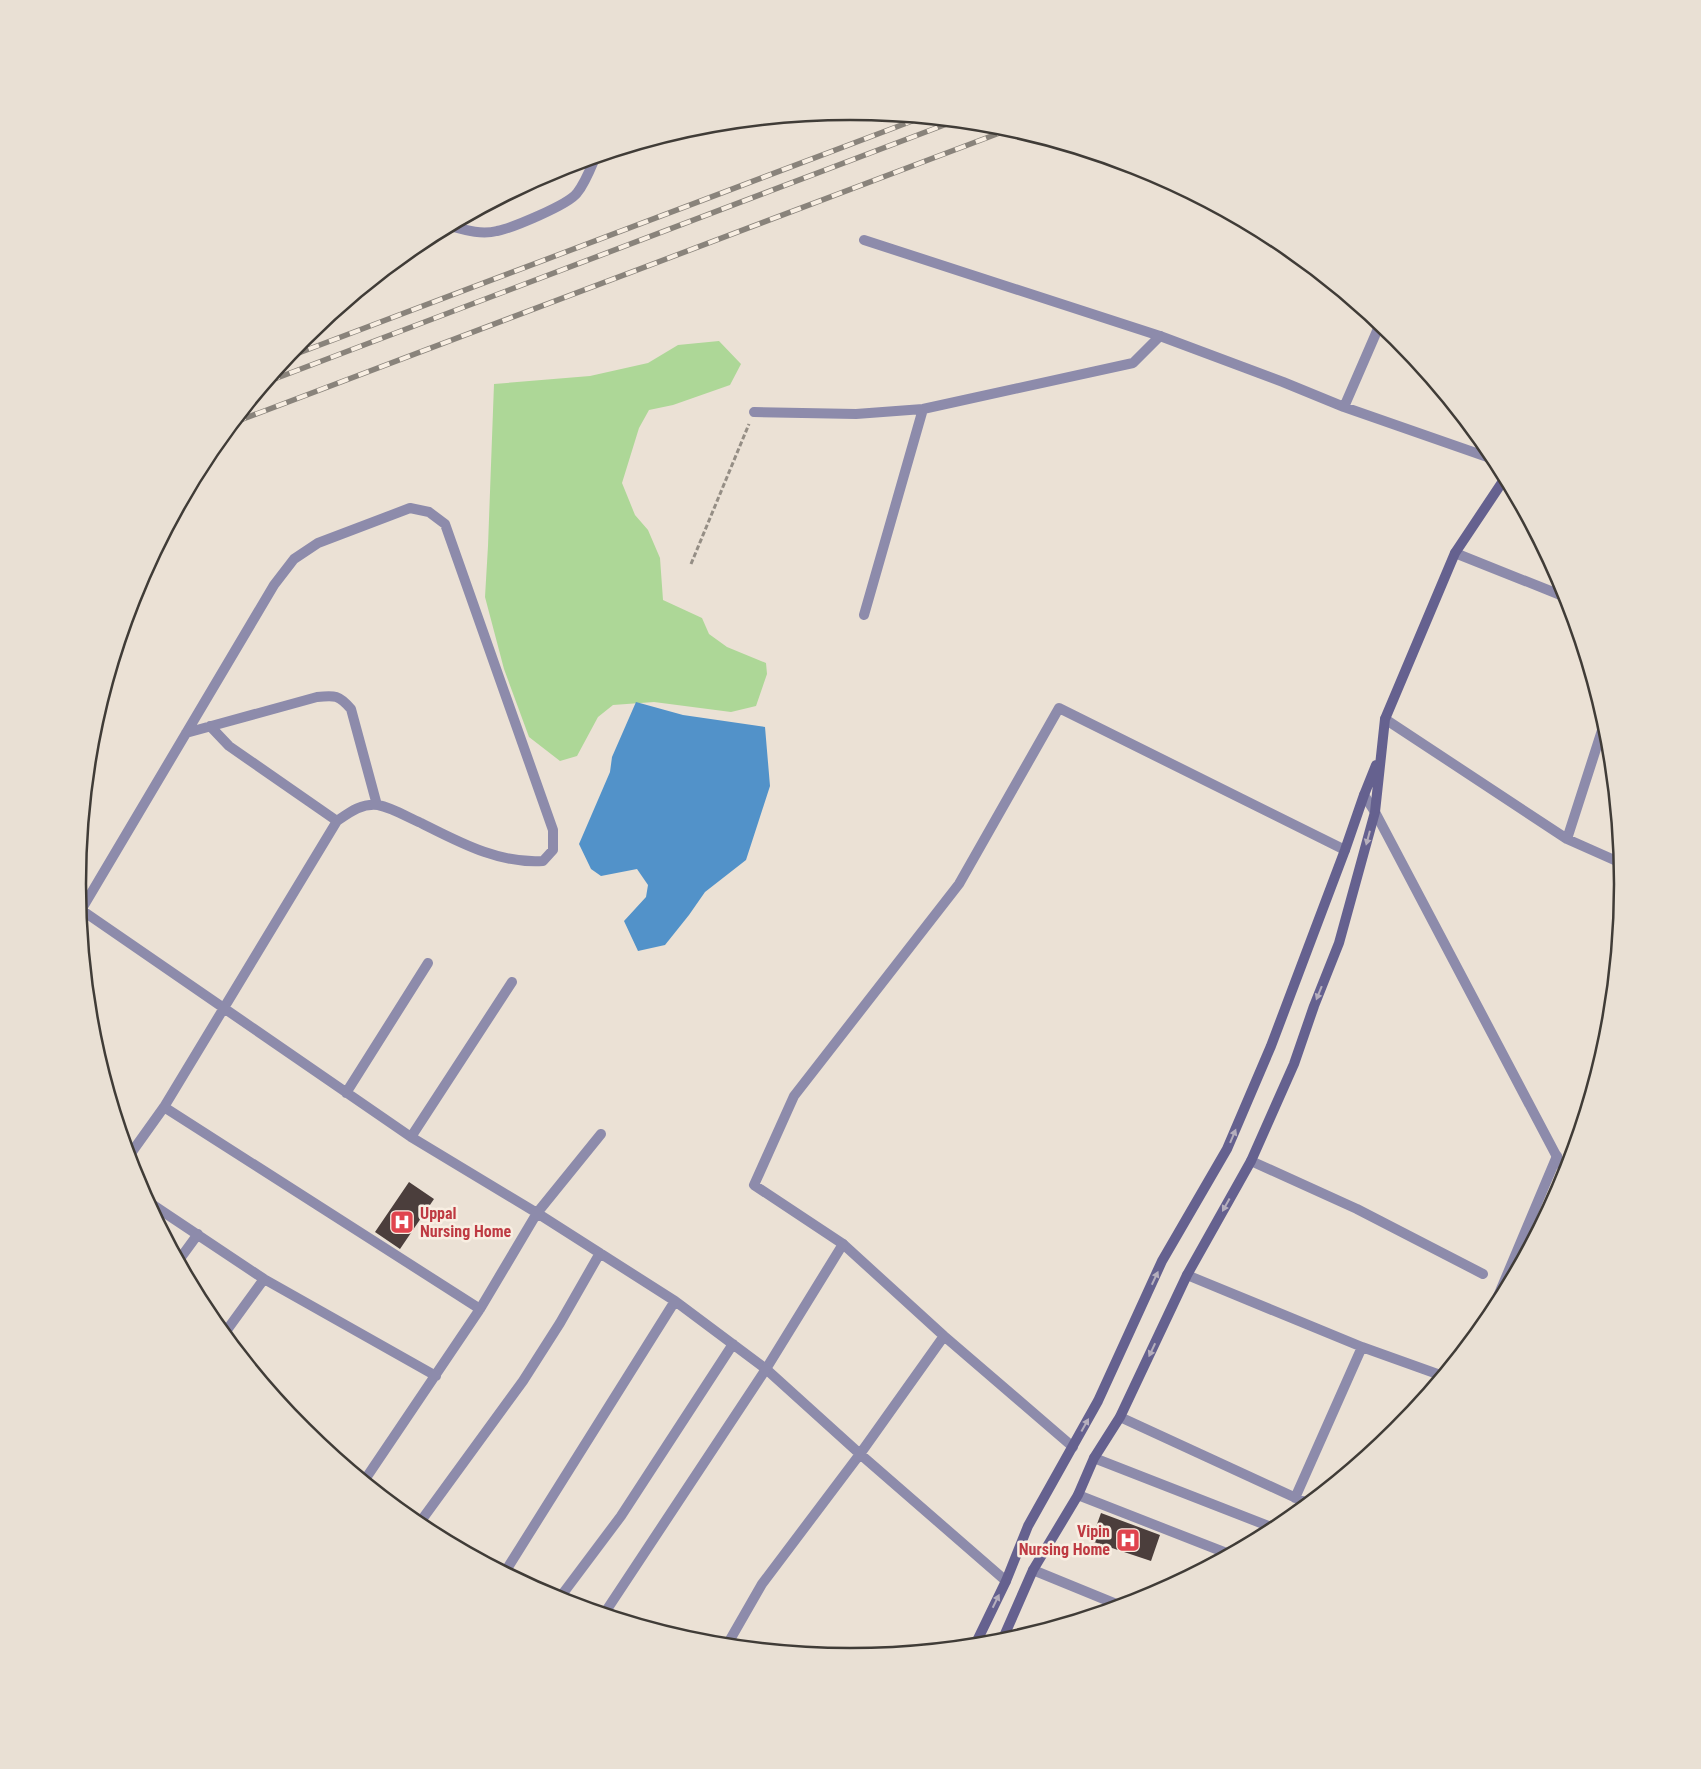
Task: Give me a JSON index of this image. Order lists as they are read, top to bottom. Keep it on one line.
{"places":{"hospital":["Uppal Nursing Home","Vipin Nursing Home"]}}
